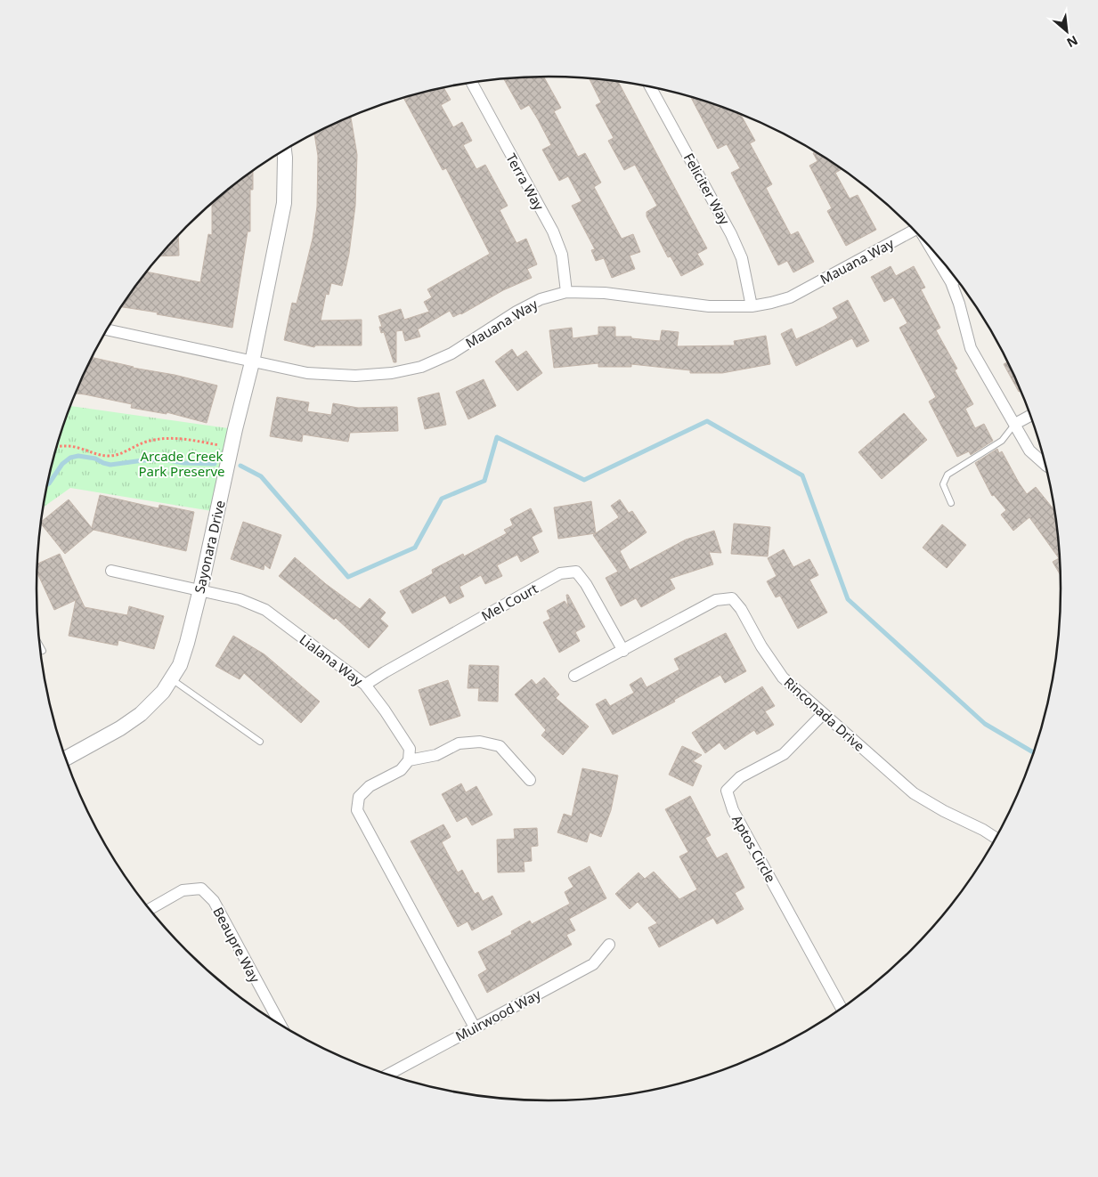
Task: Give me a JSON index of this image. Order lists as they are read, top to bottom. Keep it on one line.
{"streets":{"street":["Terra Way","Feliciter Way","Mauana Way","Sayonara Drive","Mel Court","Lialana Way","Rinconada Drive","Aptos Circle","Beaupre Way","Muirwood Way"]},"crossings":[["Terra Way","Mauana Way"],["Feliciter Way","Mauana Way"],["Mauana Way","Sayonara Drive"],["Sayonara Drive","Lialana Way"],["Mel Court","Lialana Way"],["Mel Court","Rinconada Drive"],["Rinconada Drive","Aptos Circle"]],"parks":["Arcade Creek Park Preserve"],"north":"bottom right"}
